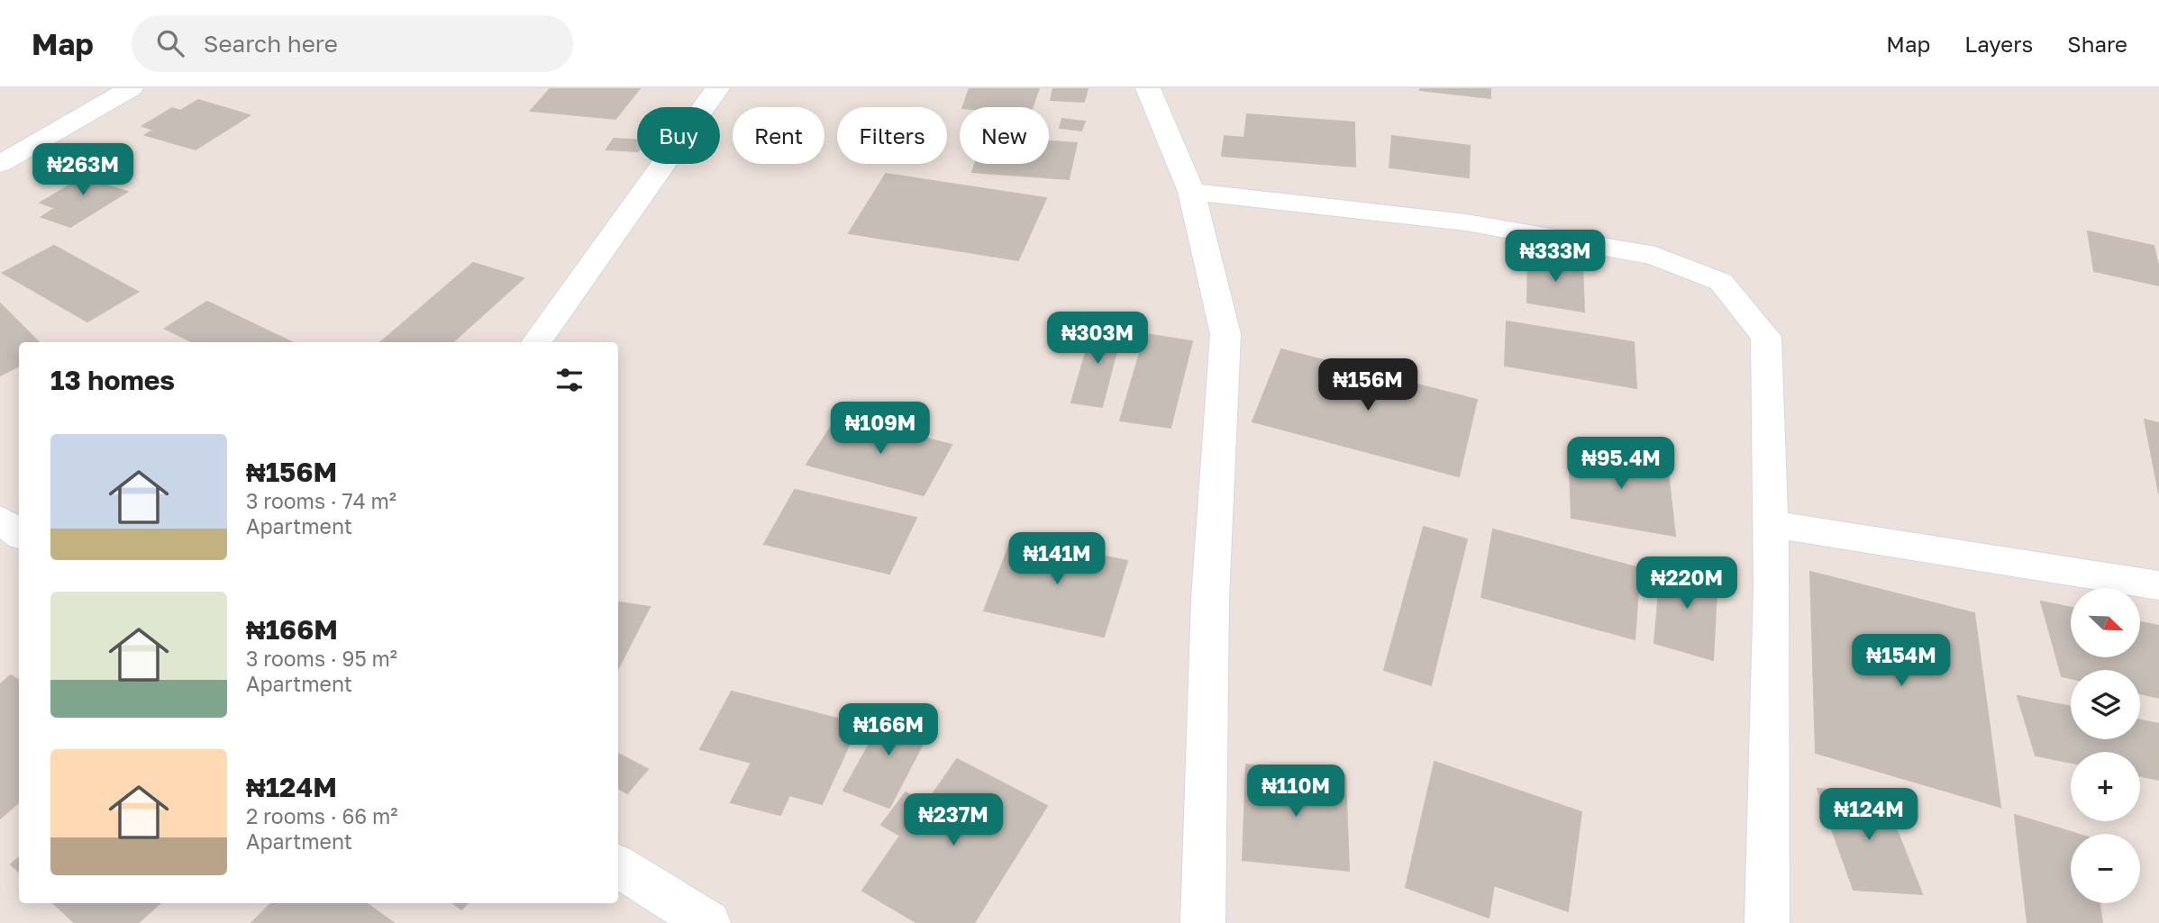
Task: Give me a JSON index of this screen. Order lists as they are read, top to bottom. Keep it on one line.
{"north":"bottom right","page":{"header":"Map","search":"Search here","nav":["Map","Layers","Share"],"chip":["Buy","Rent","Filters","New"],"price":["₦263M","₦333M","₦303M","₦156M","₦109M","₦95.4M","₦141M","₦220M","₦154M","₦166M","₦110M","₦124M","₦237M"],"heading":"13 homes","list":[{"name":"₦156M","note":"3 rooms · 74 m² · Apartment"},{"name":"₦166M","note":"3 rooms · 95 m² · Apartment"},{"name":"₦124M","note":"2 rooms · 66 m² · Apartment"}],"map_buttons":["+","−"]}}
